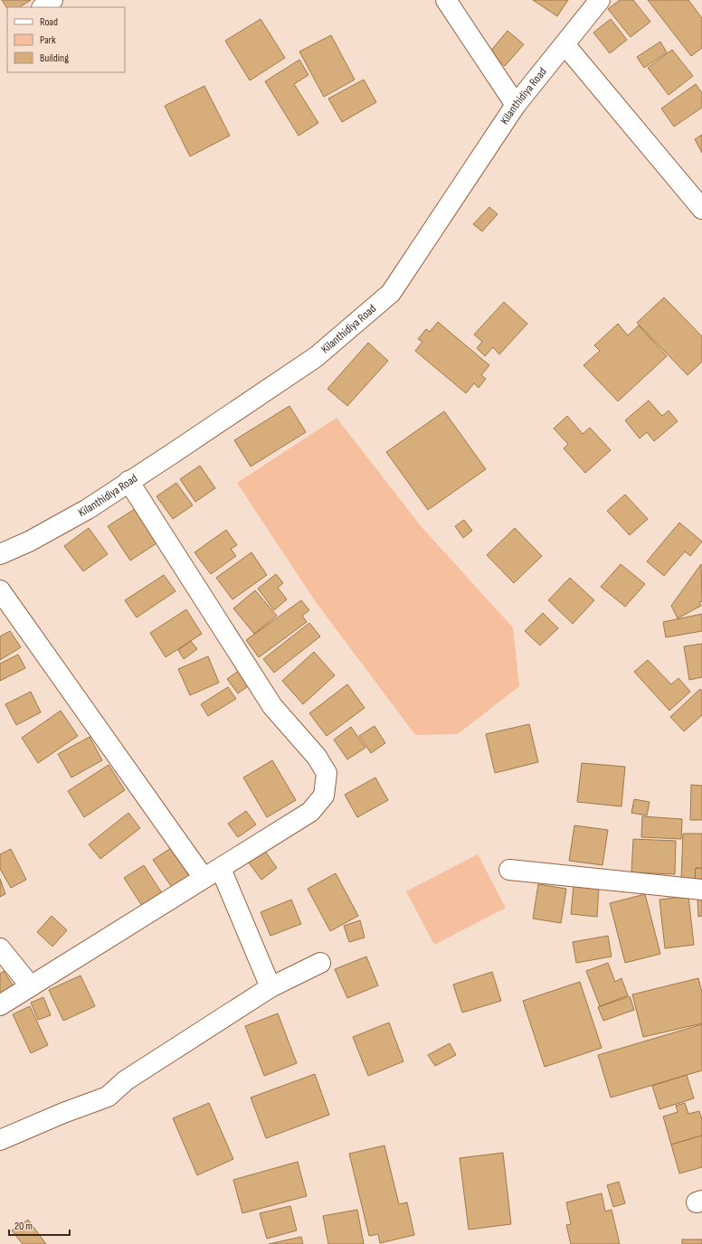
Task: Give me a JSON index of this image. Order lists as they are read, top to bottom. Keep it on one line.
{"streets":{"street":["Kilanthidiya Road"]},"legend":["Road","Park","Building"],"scale_bar":"20 m"}
